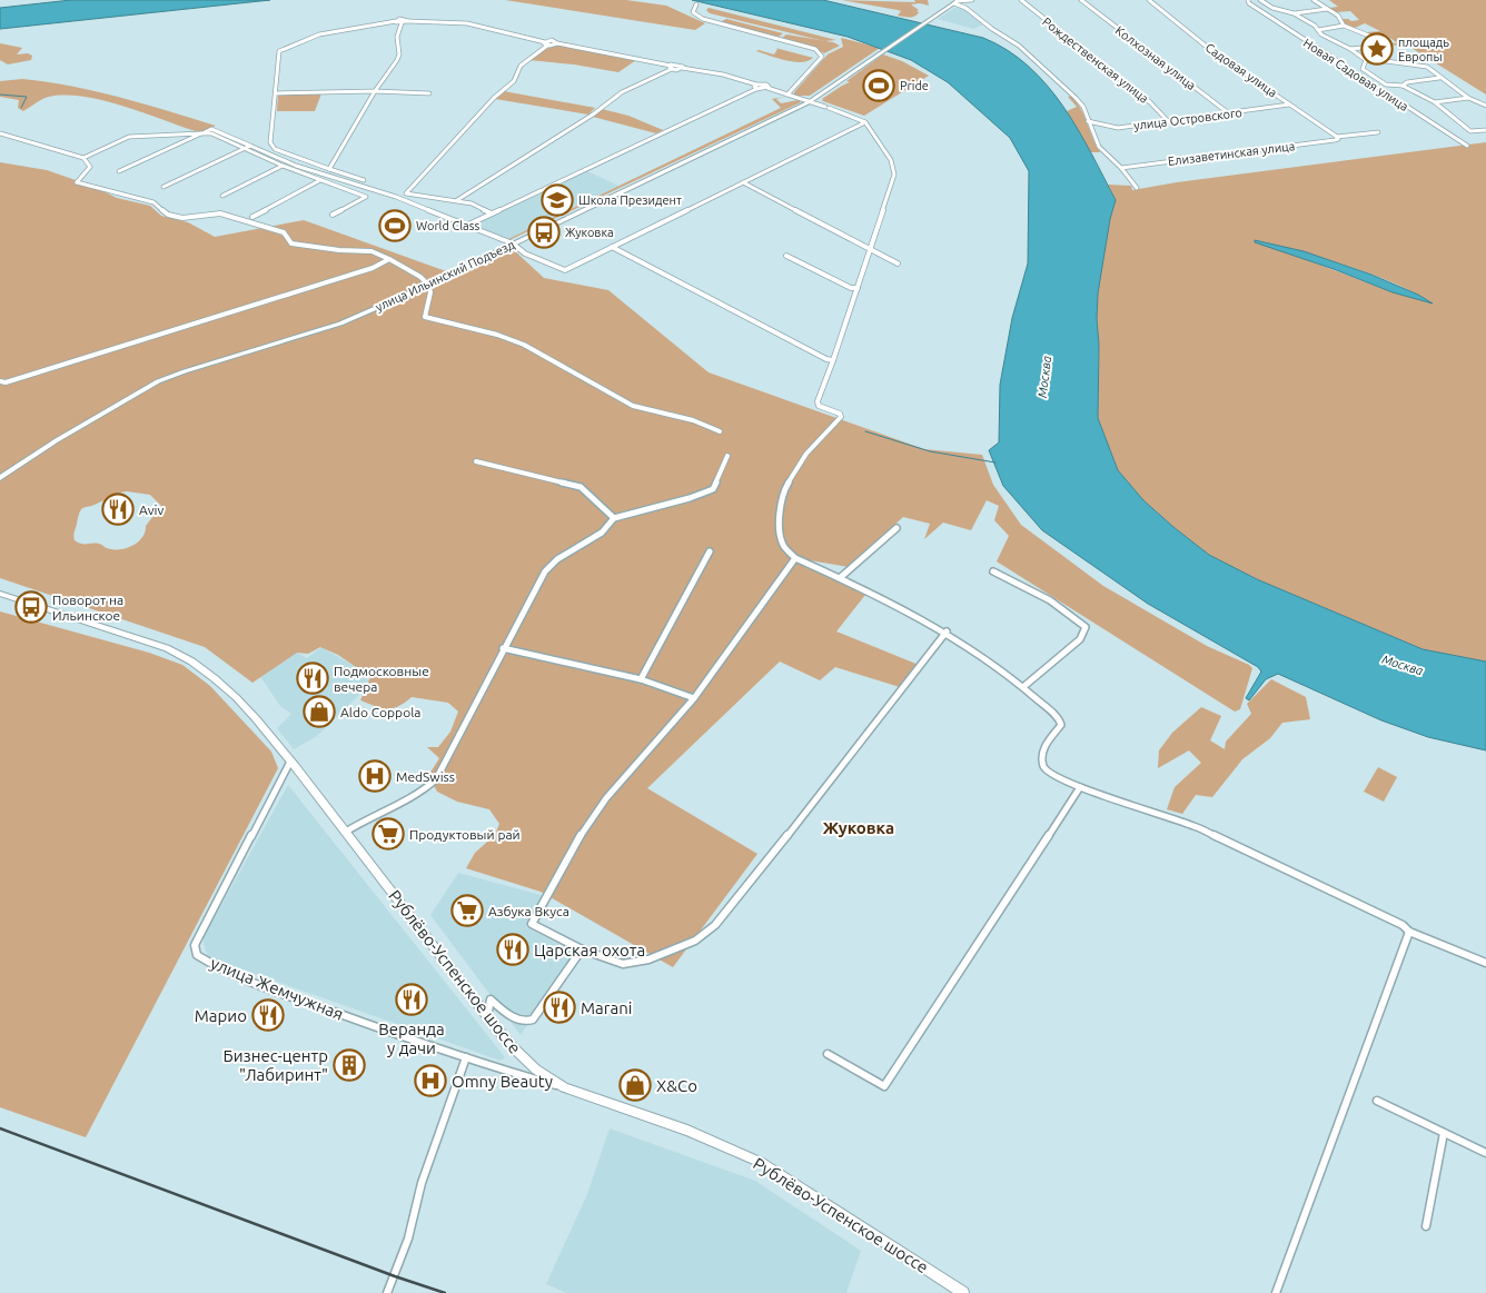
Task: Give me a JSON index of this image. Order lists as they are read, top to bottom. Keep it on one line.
{"streets":{"main road":["улица Ильинский Подъезд","Рублёво-Успенское шоссе"],"street":["Колхозная улица","Рождественская улица","Садовая улица","Новая Садовая улица","улица Островского","Елизаветинская улица","улица Жемчужная"]},"crossings":[["Колхозная улица","улица Островского"],["Рождественская улица","улица Островского"],["Садовая улица","улица Островского"],["Садовая улица","Елизаветинская улица"],["Рублёво-Успенское шоссе","улица Жемчужная"]],"districts":["Жуковка"],"water":["Москва"],"places":{"place":["площадь Европы"],"sports":["Pride","World Class"],"school or university":["Школа Президент"],"bus stop":["Жуковка","Поворот на Ильинское"],"restaurant":["Aviv","Подмосковные вечера","Царская охота","Веранда у дачи","Marani","Марио"],"shop":["Aldo Coppola","X&Co"],"hospital":["MedSwiss","Omny Beauty"],"supermarket":["Продуктовый рай","Азбука Вкуса"],"building":["Бизнес-центр \"Лабиринт\""]}}
